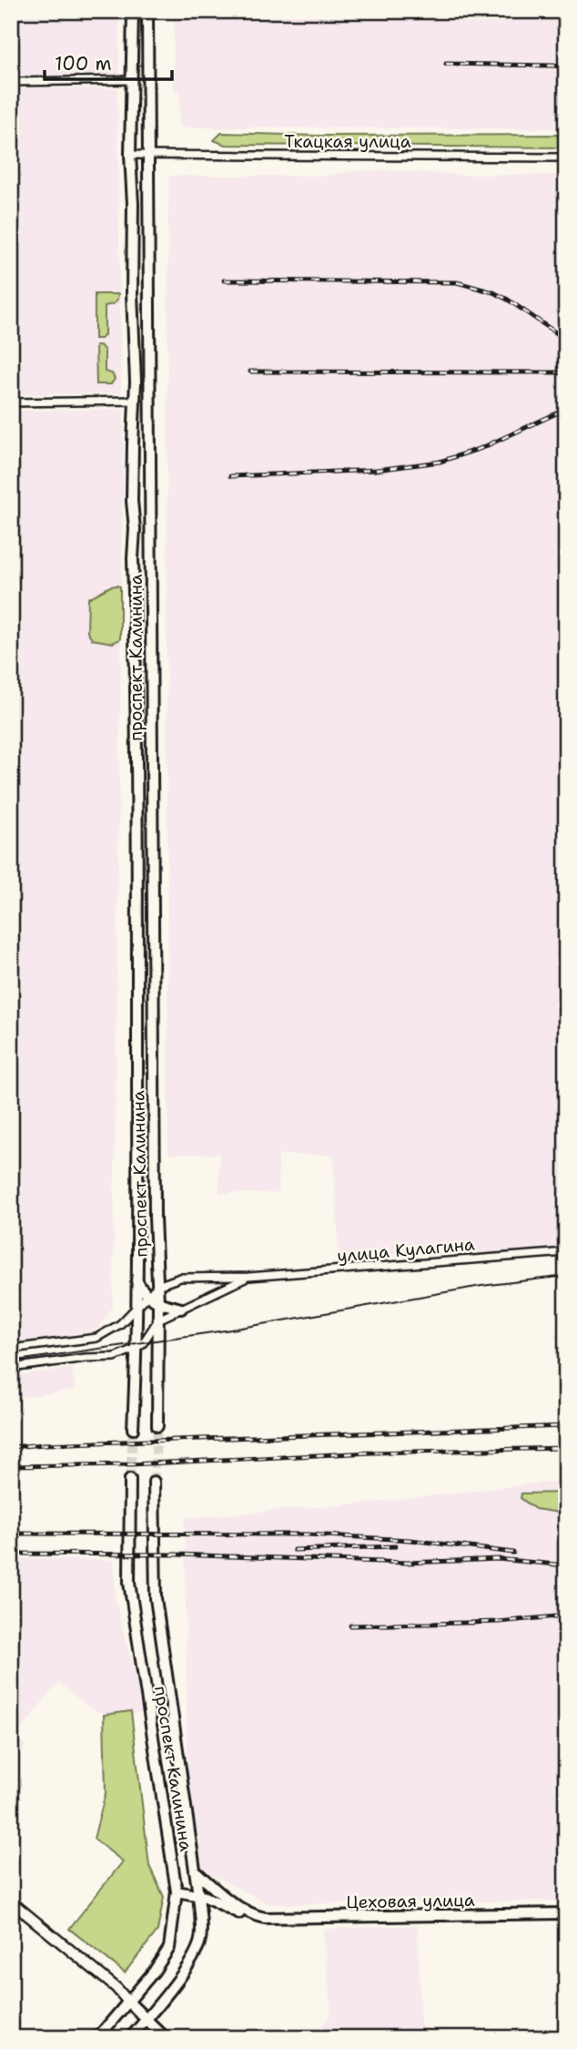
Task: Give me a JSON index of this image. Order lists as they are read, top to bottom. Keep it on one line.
{"streets":{"main road":["проспект Калинина","Цеховая улица"],"street":["Ткацкая улица","улица Кулагина"]},"crossings":[["Ткацкая улица","проспект Калинина"],["проспект Калинина","улица Кулагина"],["проспект Калинина","Цеховая улица"]],"scale_bar":"100 m"}
